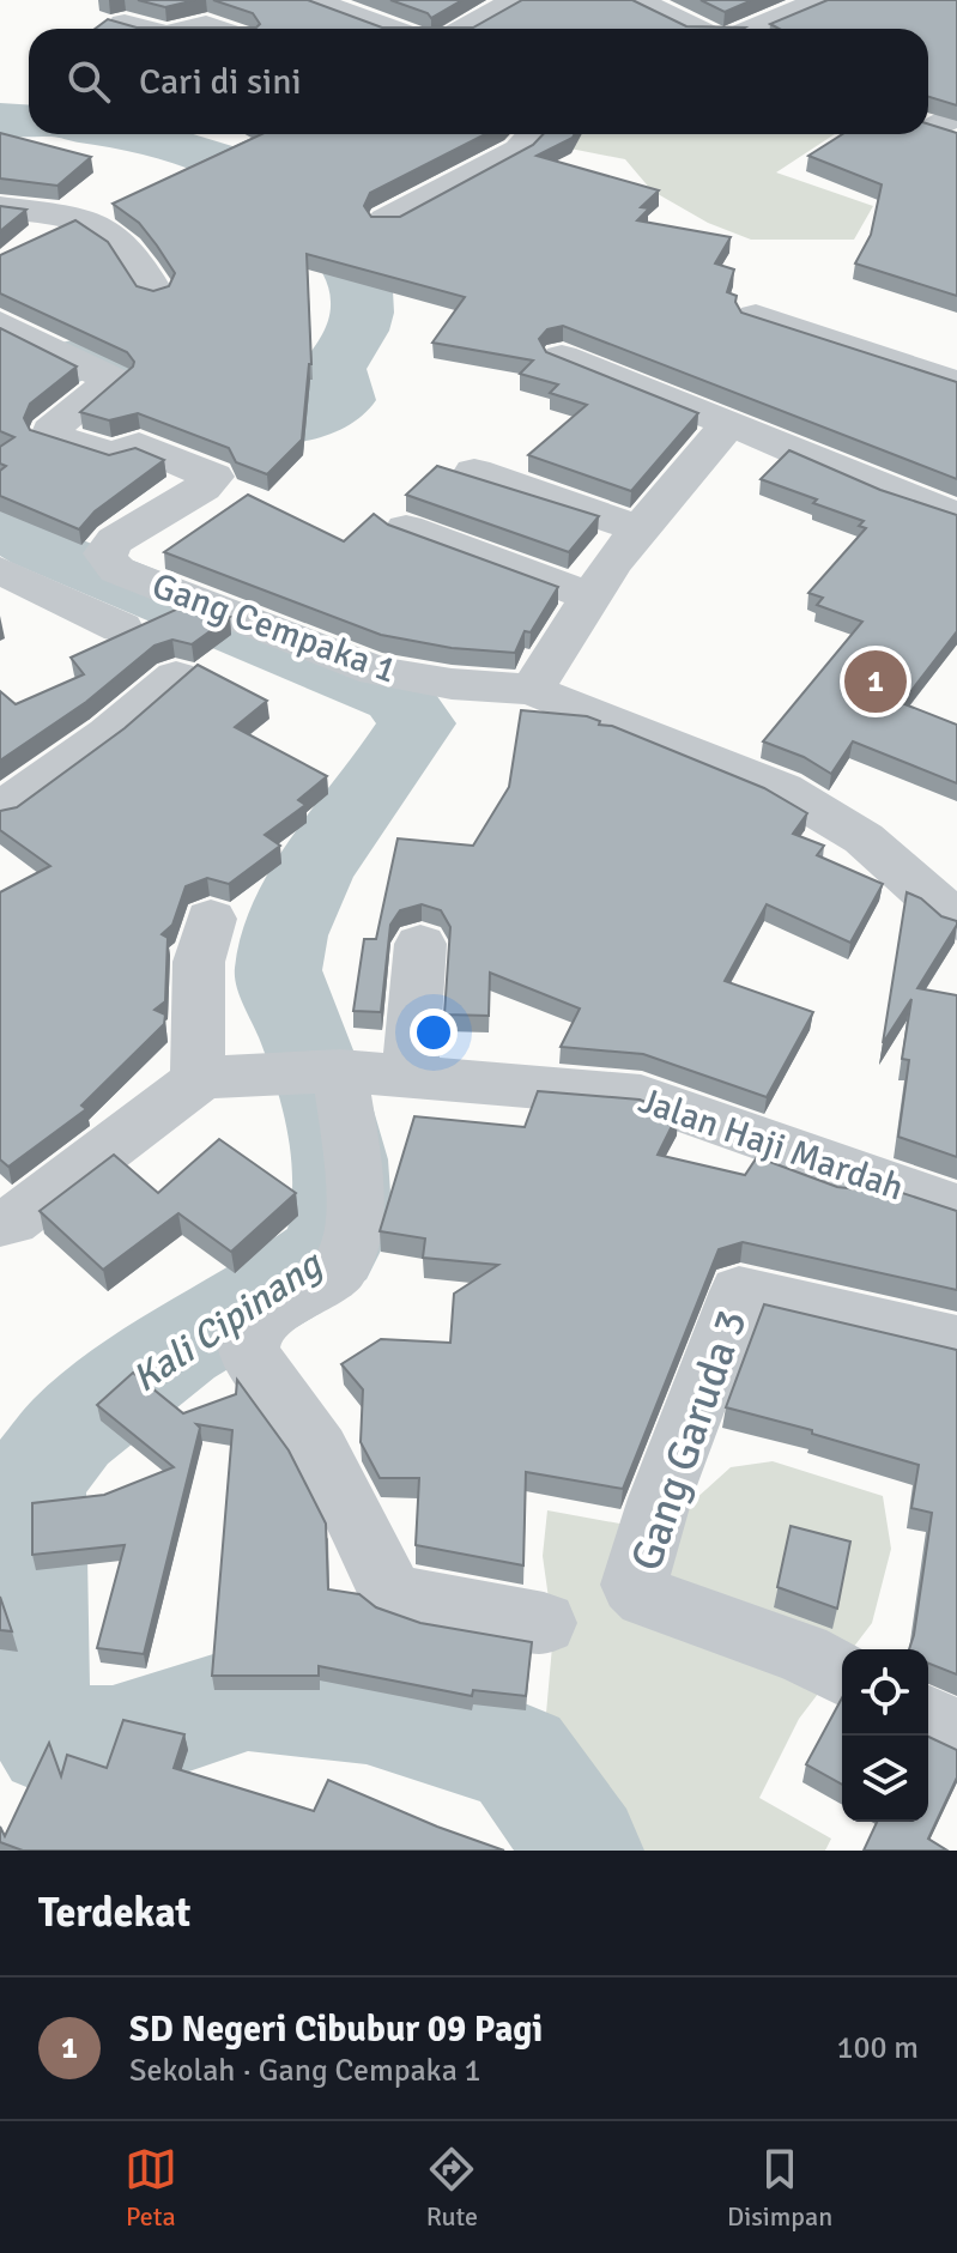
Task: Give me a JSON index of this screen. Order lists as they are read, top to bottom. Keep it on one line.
{"streets":{"street":["Gang Cempaka 1","Jalan Haji Mardah","Gang Garuda 3"]},"water":["Kali Cipinang"],"page":{"search":"Cari di sini","pins":"1","heading":"Terdekat","list":[{"mark":"1","name":"SD Negeri Cibubur 09 Pagi","note":"Sekolah · Gang Cempaka 1","value":"100 m"}],"nav":["Peta","Rute","Disimpan"]}}
